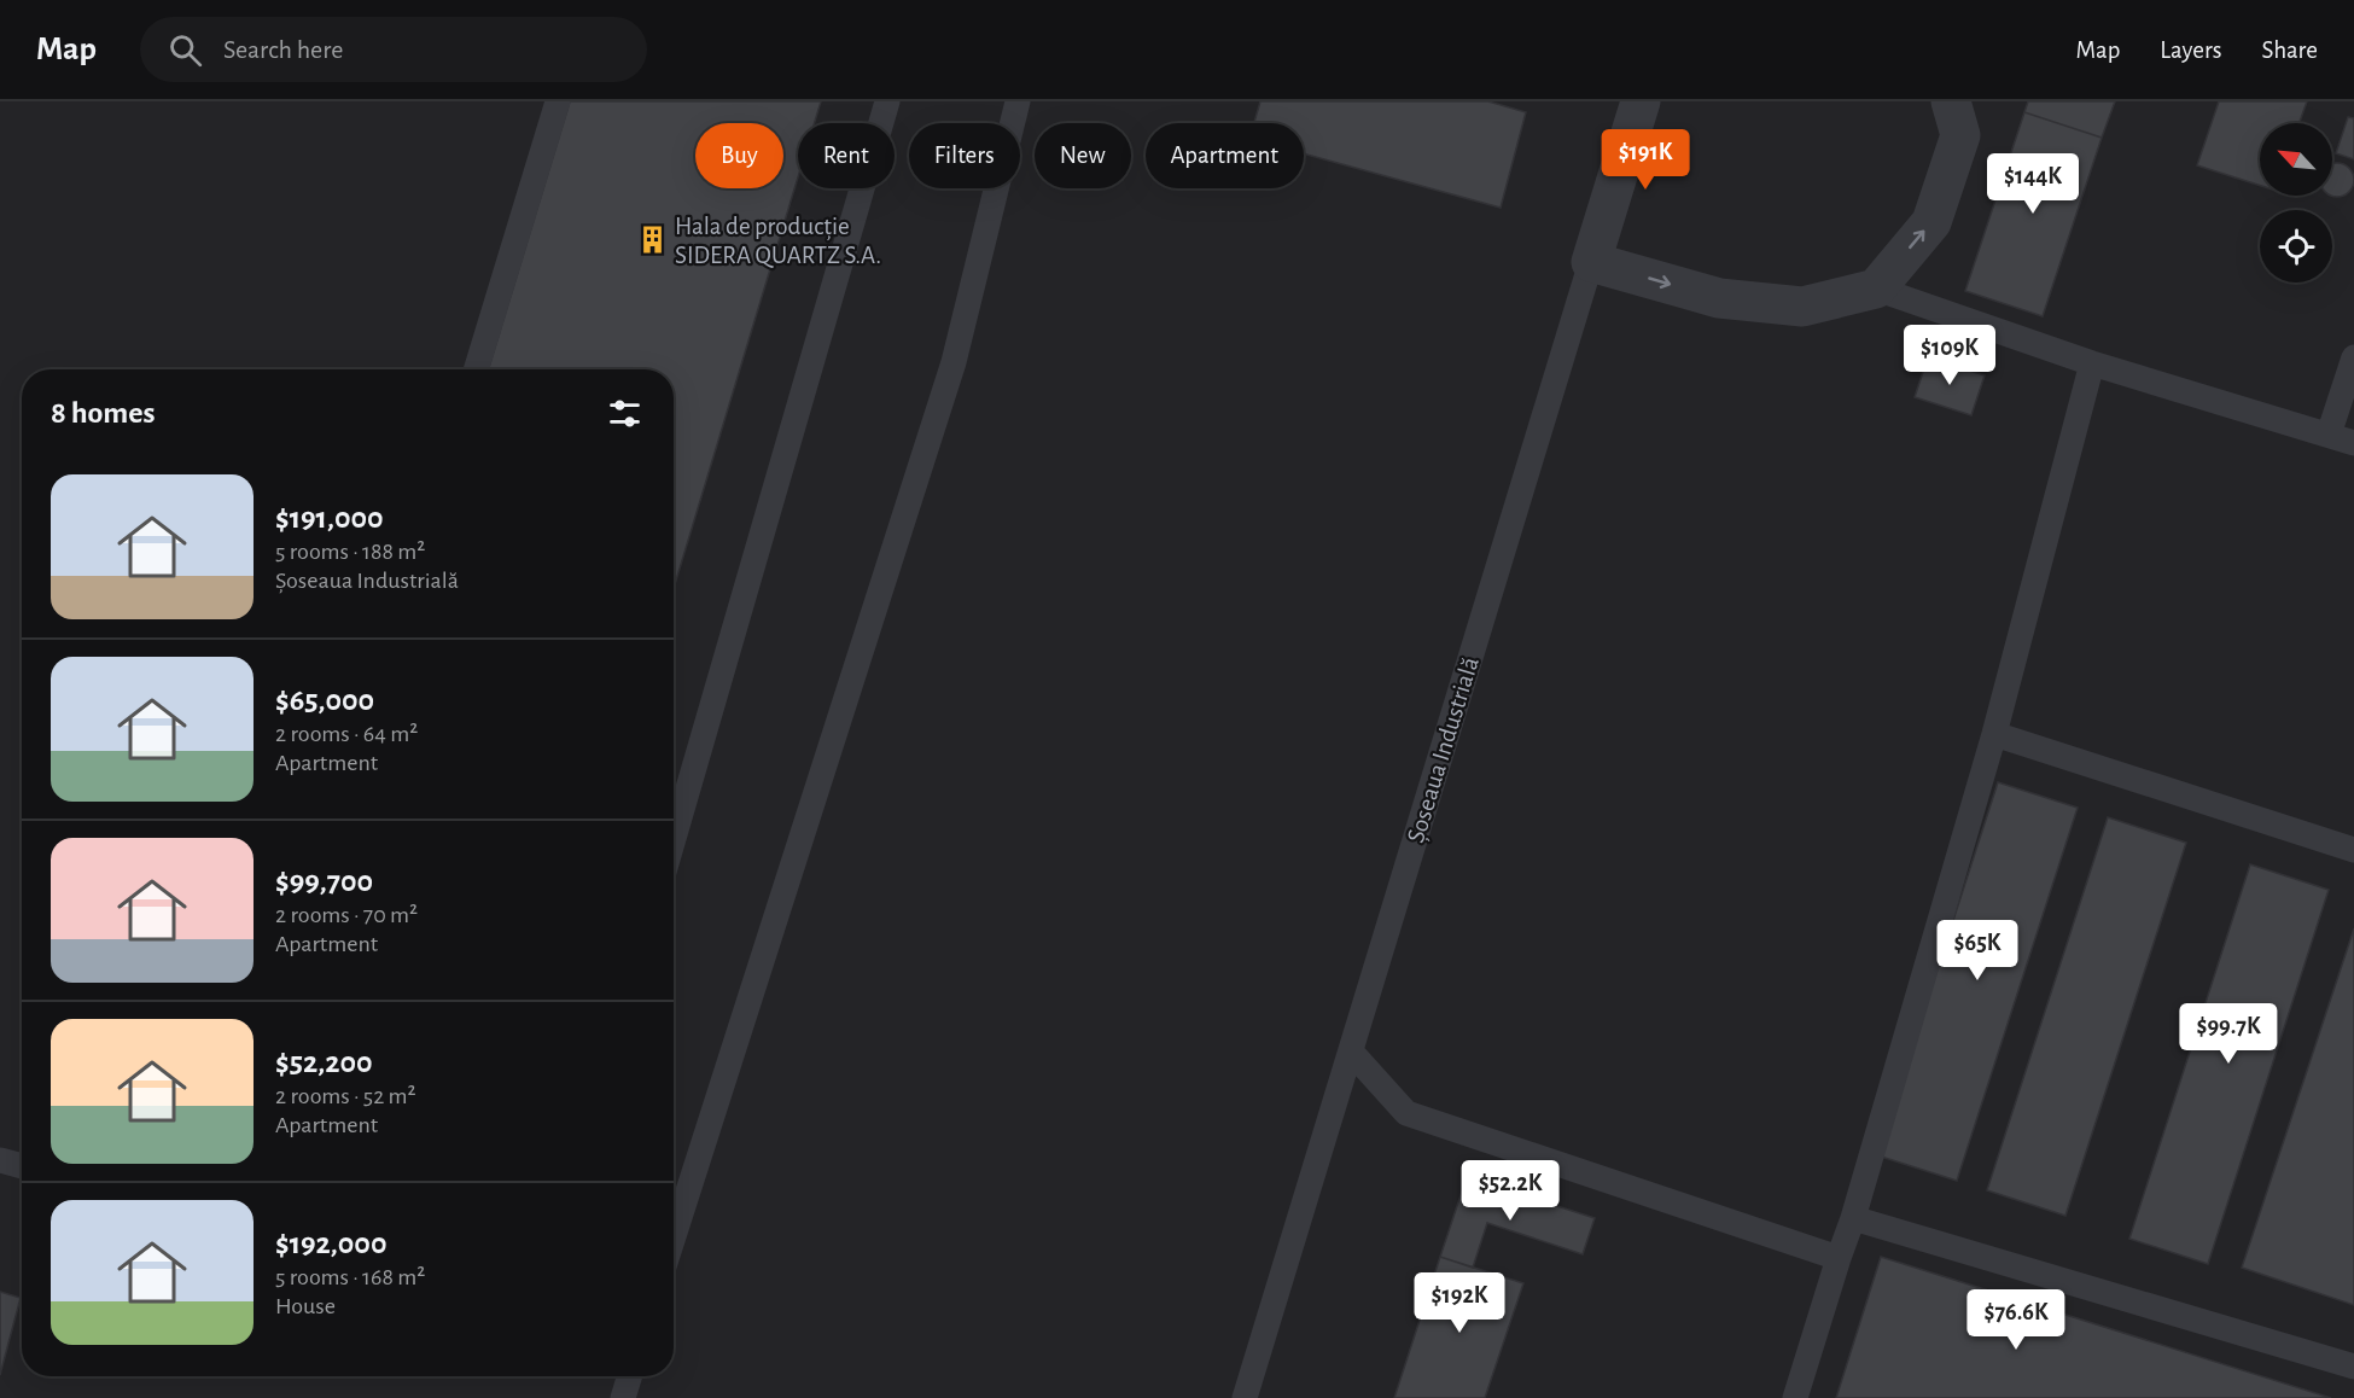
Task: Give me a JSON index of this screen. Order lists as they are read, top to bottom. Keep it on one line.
{"streets":{"street":["Șoseaua Industrială"]},"places":{"building":["Hala de producție SIDERA QUARTZ S.A."]},"north":"top left","page":{"header":"Map","search":"Search here","nav":["Map","Layers","Share"],"chip":["Buy","Rent","Filters","New","Apartment"],"price":["$191K","$144K","$109K","$65K","$99.7K","$52.2K","$192K","$76.6K"],"heading":"8 homes","list":[{"name":"$191,000","note":"5 rooms · 188 m² · Șoseaua Industrială"},{"name":"$65,000","note":"2 rooms · 64 m² · Apartment"},{"name":"$99,700","note":"2 rooms · 70 m² · Apartment"},{"name":"$52,200","note":"2 rooms · 52 m² · Apartment"},{"name":"$192,000","note":"5 rooms · 168 m² · House"}]}}
